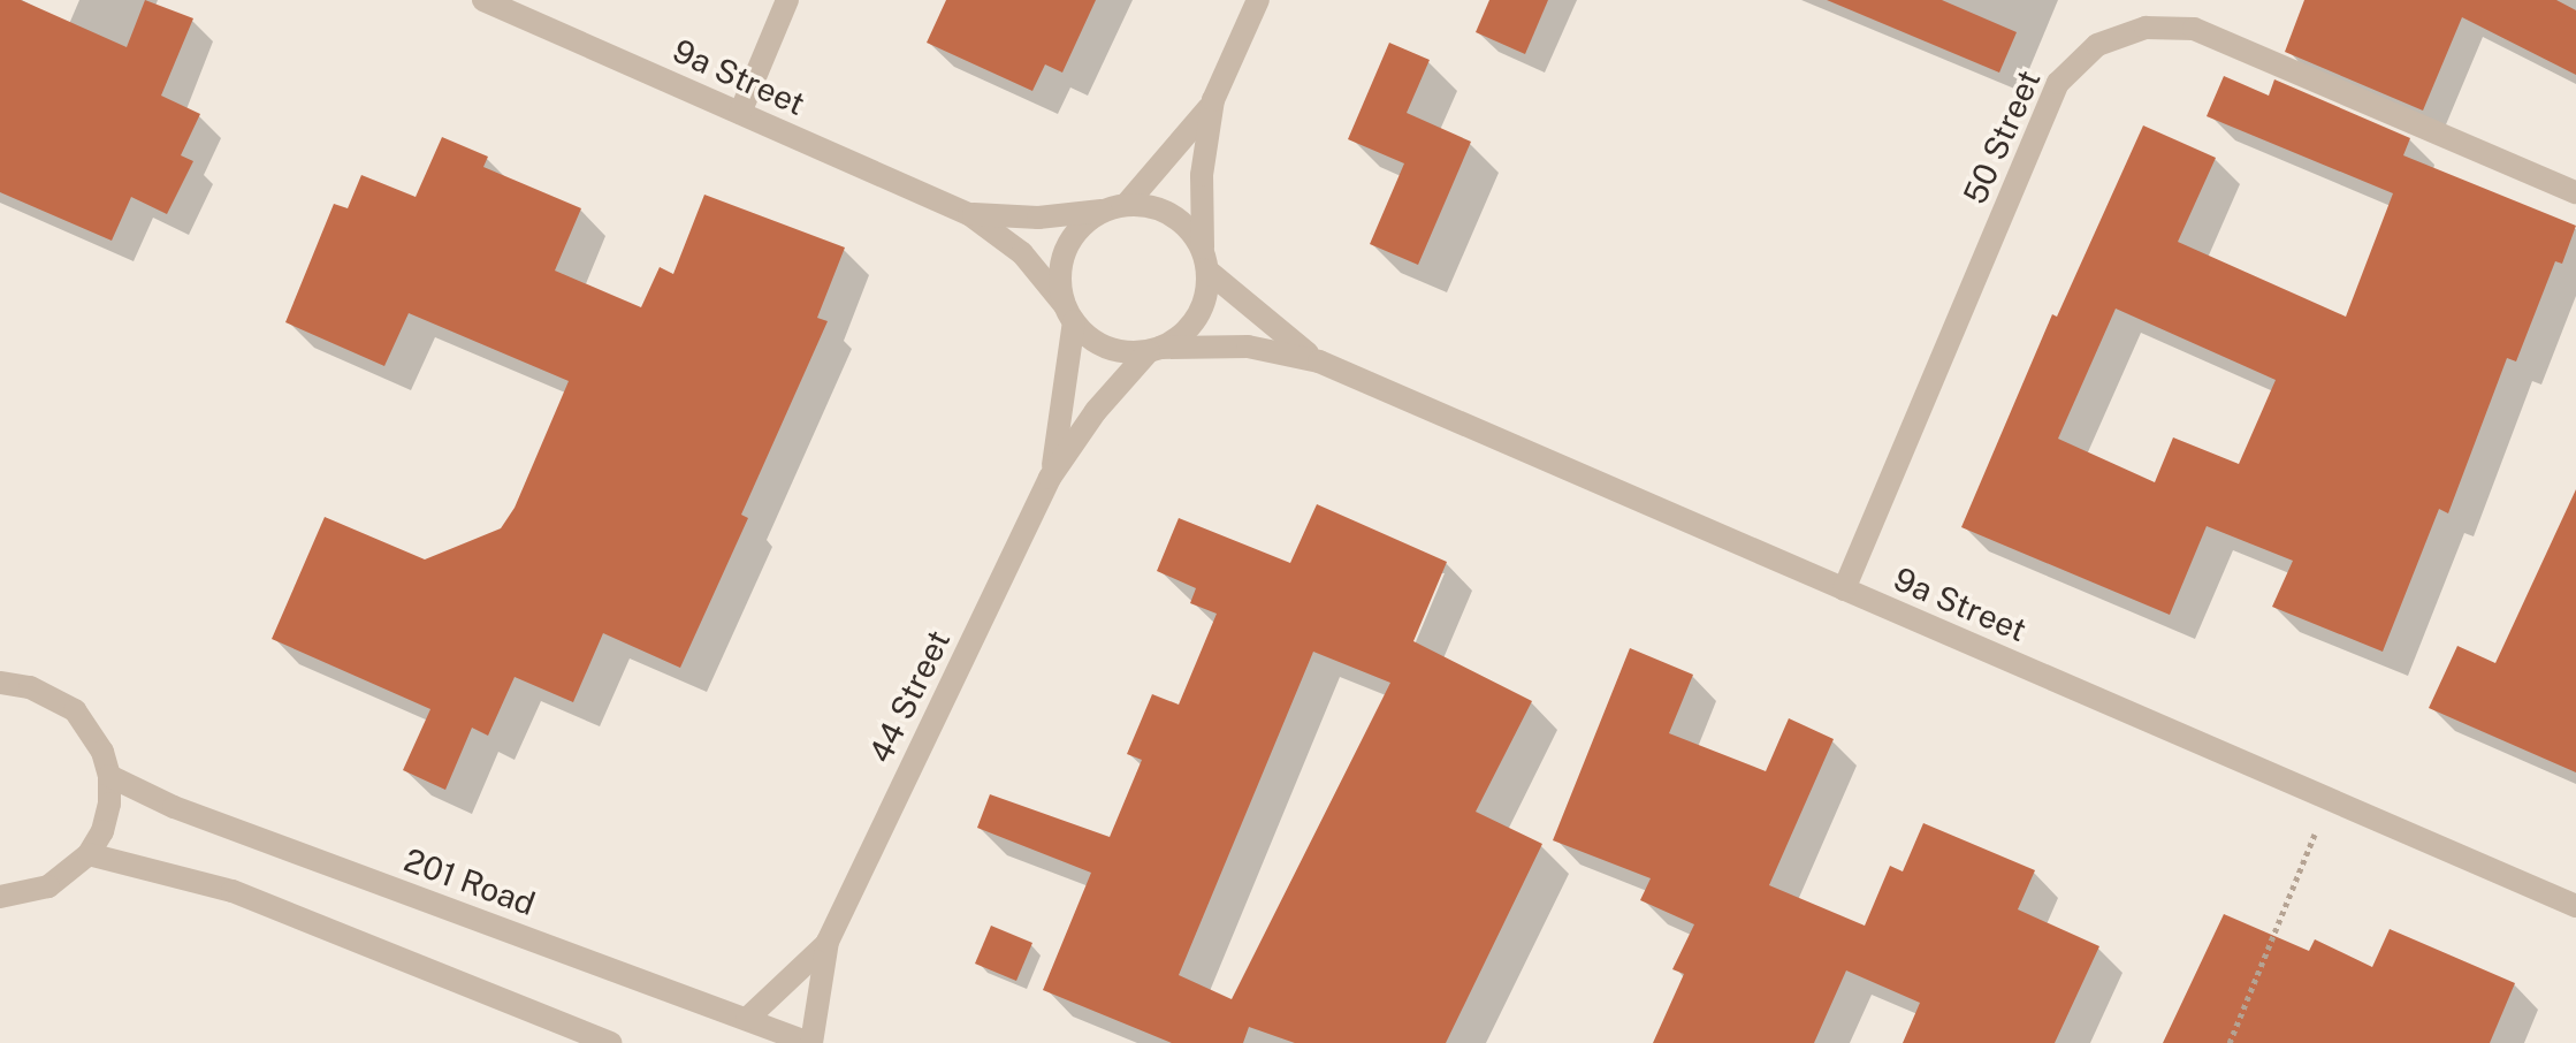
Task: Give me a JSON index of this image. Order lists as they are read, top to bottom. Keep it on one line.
{"streets":{"street":["9a Street","50 Street","44 Street","201 Road"]},"crossings":[["9a Street","50 Street"],["9a Street","44 Street"],["44 Street","201 Road"]]}
